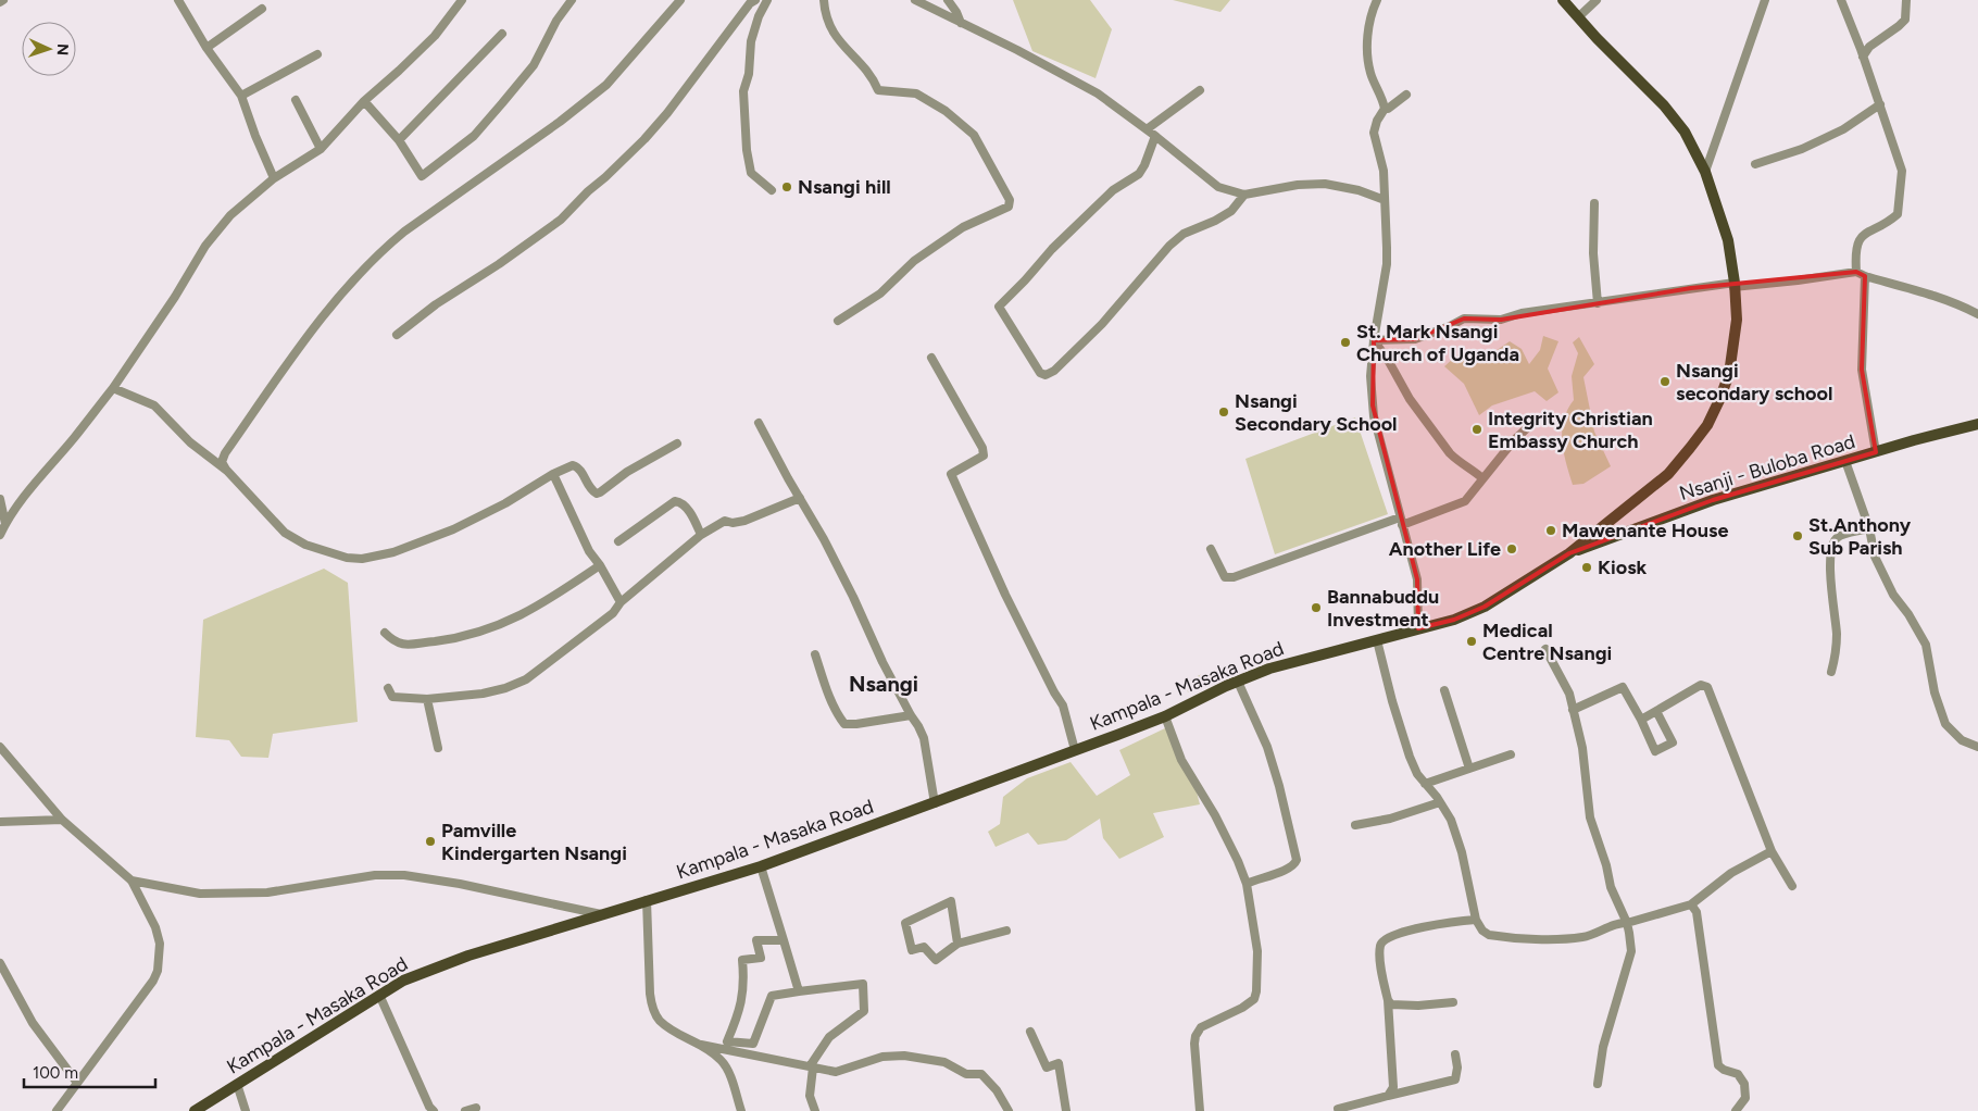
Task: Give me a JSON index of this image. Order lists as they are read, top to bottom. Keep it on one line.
{"streets":{"main road":["Nsanji - Buloba Road","Kampala - Masaka Road"]},"crossings":[["Nsanji - Buloba Road","Kampala - Masaka Road"]],"districts":["Nsangi"],"places":["Nsangi hill","St. Mark Nsangi Church of Uganda","Nsangi secondary school","Nsangi Secondary School","Integrity Christian Embassy Church","Mawenante House","St.Anthony Sub Parish","Another Life","Kiosk","Bannabuddu Investment","Medical Centre Nsangi","Pamville Kindergarten Nsangi"],"scale_bar":"100 m","north":"right"}
